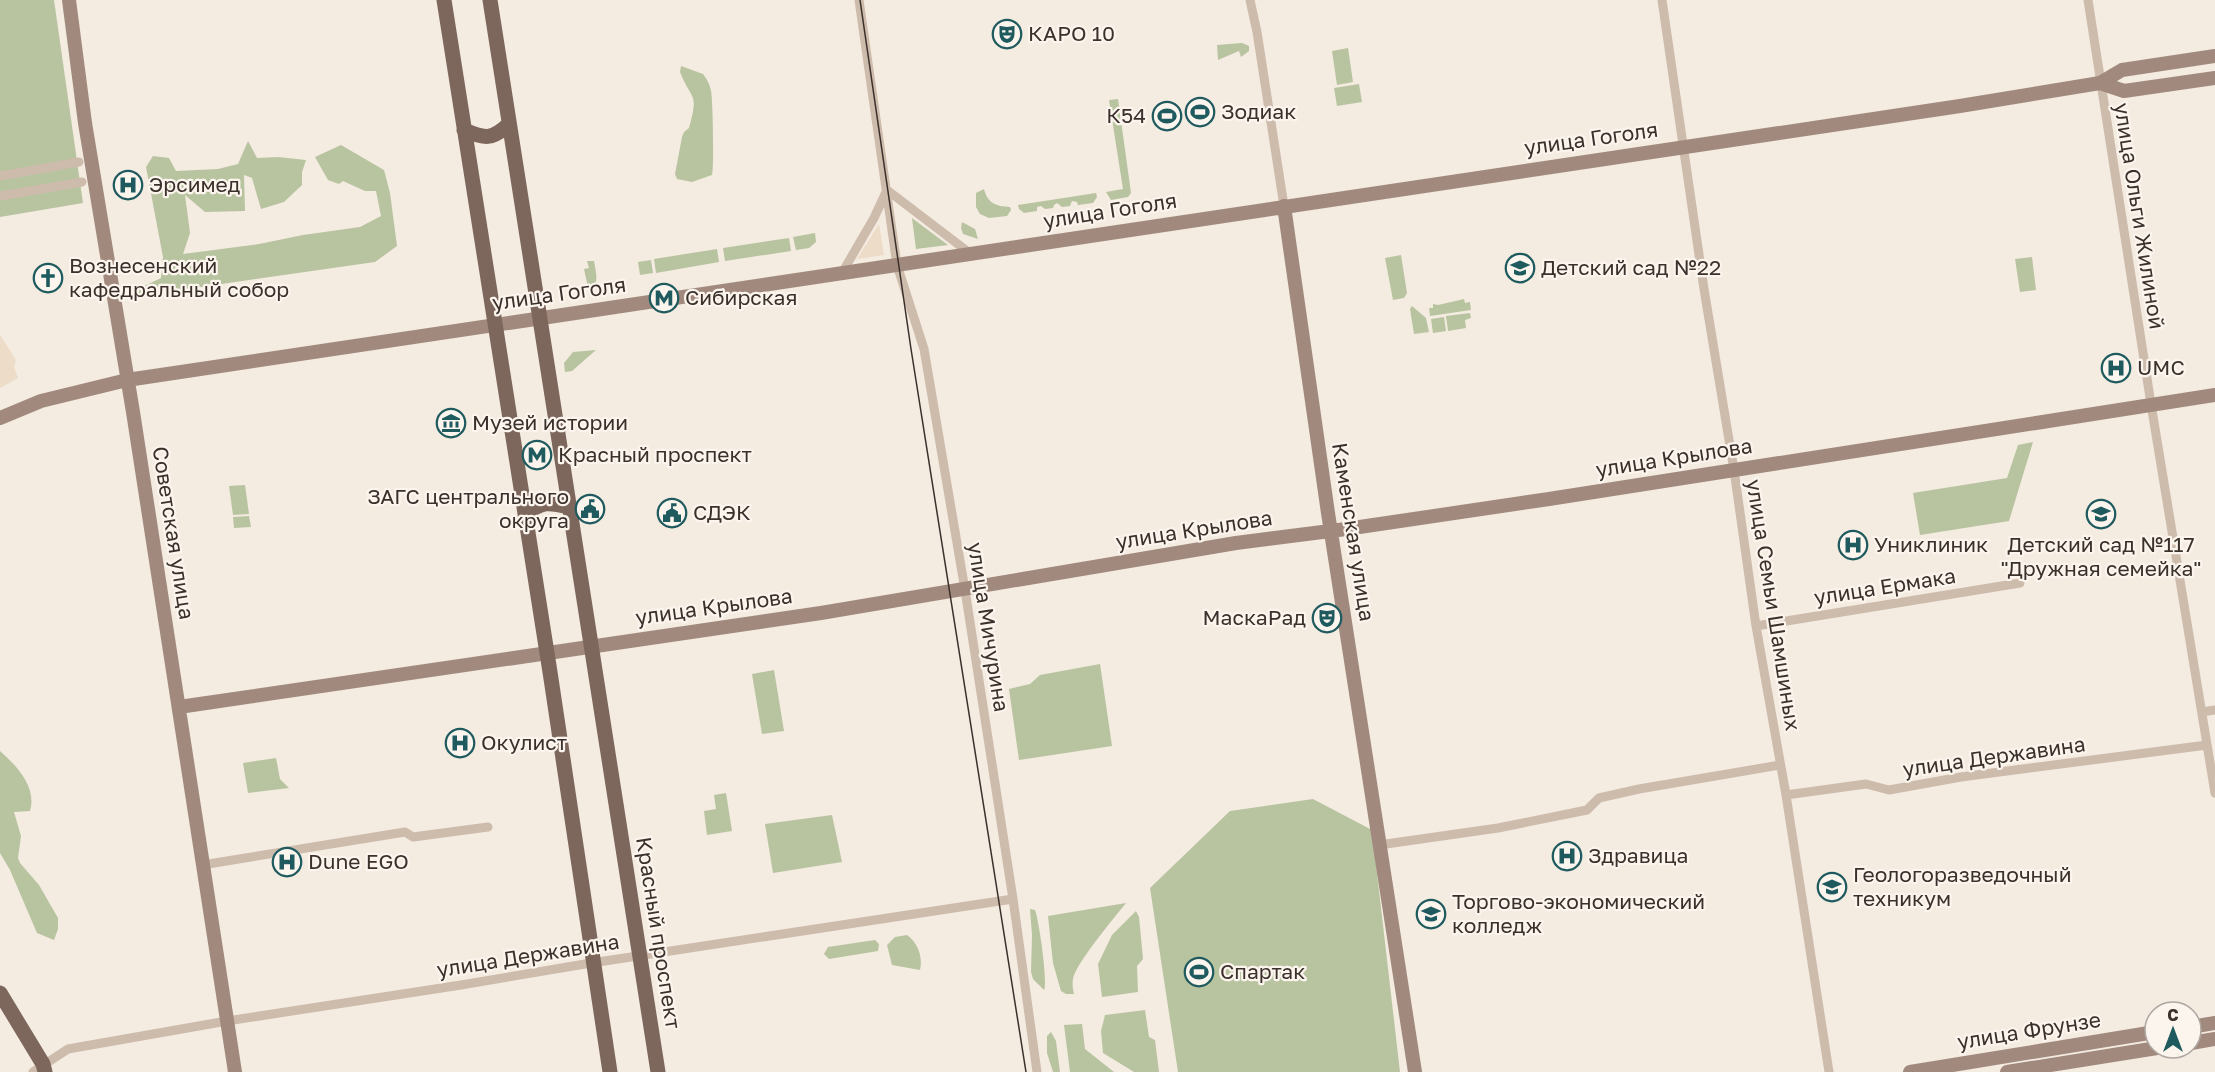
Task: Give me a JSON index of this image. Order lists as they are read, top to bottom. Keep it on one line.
{"streets":{"main road":["Красный проспект"],"street":["улица Гоголя","улица Ольги Жилиной","улица Крылова","Каменская улица","Советская улица","улица Ермака","улица Семьи Шамшиных","улица Мичурина","улица Державина","улица Фрунзе"]},"crossings":[["улица Гоголя","улица Ольги Жилиной"],["улица Гоголя","Каменская улица"],["улица Гоголя","Советская улица"],["улица Гоголя","улица Семьи Шамшиных"],["улица Гоголя","улица Мичурина"],["улица Гоголя","Красный проспект"],["улица Ольги Жилиной","улица Крылова"],["улица Ольги Жилиной","улица Державина"],["улица Крылова","Каменская улица"],["улица Крылова","Советская улица"],["улица Крылова","улица Семьи Шамшиных"],["улица Крылова","улица Мичурина"],["улица Крылова","Красный проспект"],["Советская улица","улица Державина"],["улица Ермака","улица Семьи Шамшиных"],["улица Семьи Шамшиных","улица Державина"],["улица Мичурина","улица Державина"],["улица Державина","Красный проспект"]],"places":{"theatre":["КАРО 10","МаскаРад"],"sports":["Зодиак","К54","Спартак"],"hospital":["Эрсимед","UMC","Униклиник","Окулист","Здравица","Dune EGO"],"school or university":["Детский сад №22","Детский сад №117 \"Дружная семейка\"","Геологоразведочный техникум","Торгово-экономический колледж"],"church":["Вознесенский кафедральный собор"],"metro station":["Сибирская","Красный проспект"],"museum":["Музей истории"],"public building":["ЗАГС центрального округа","СДЭК"]},"north":"top"}
